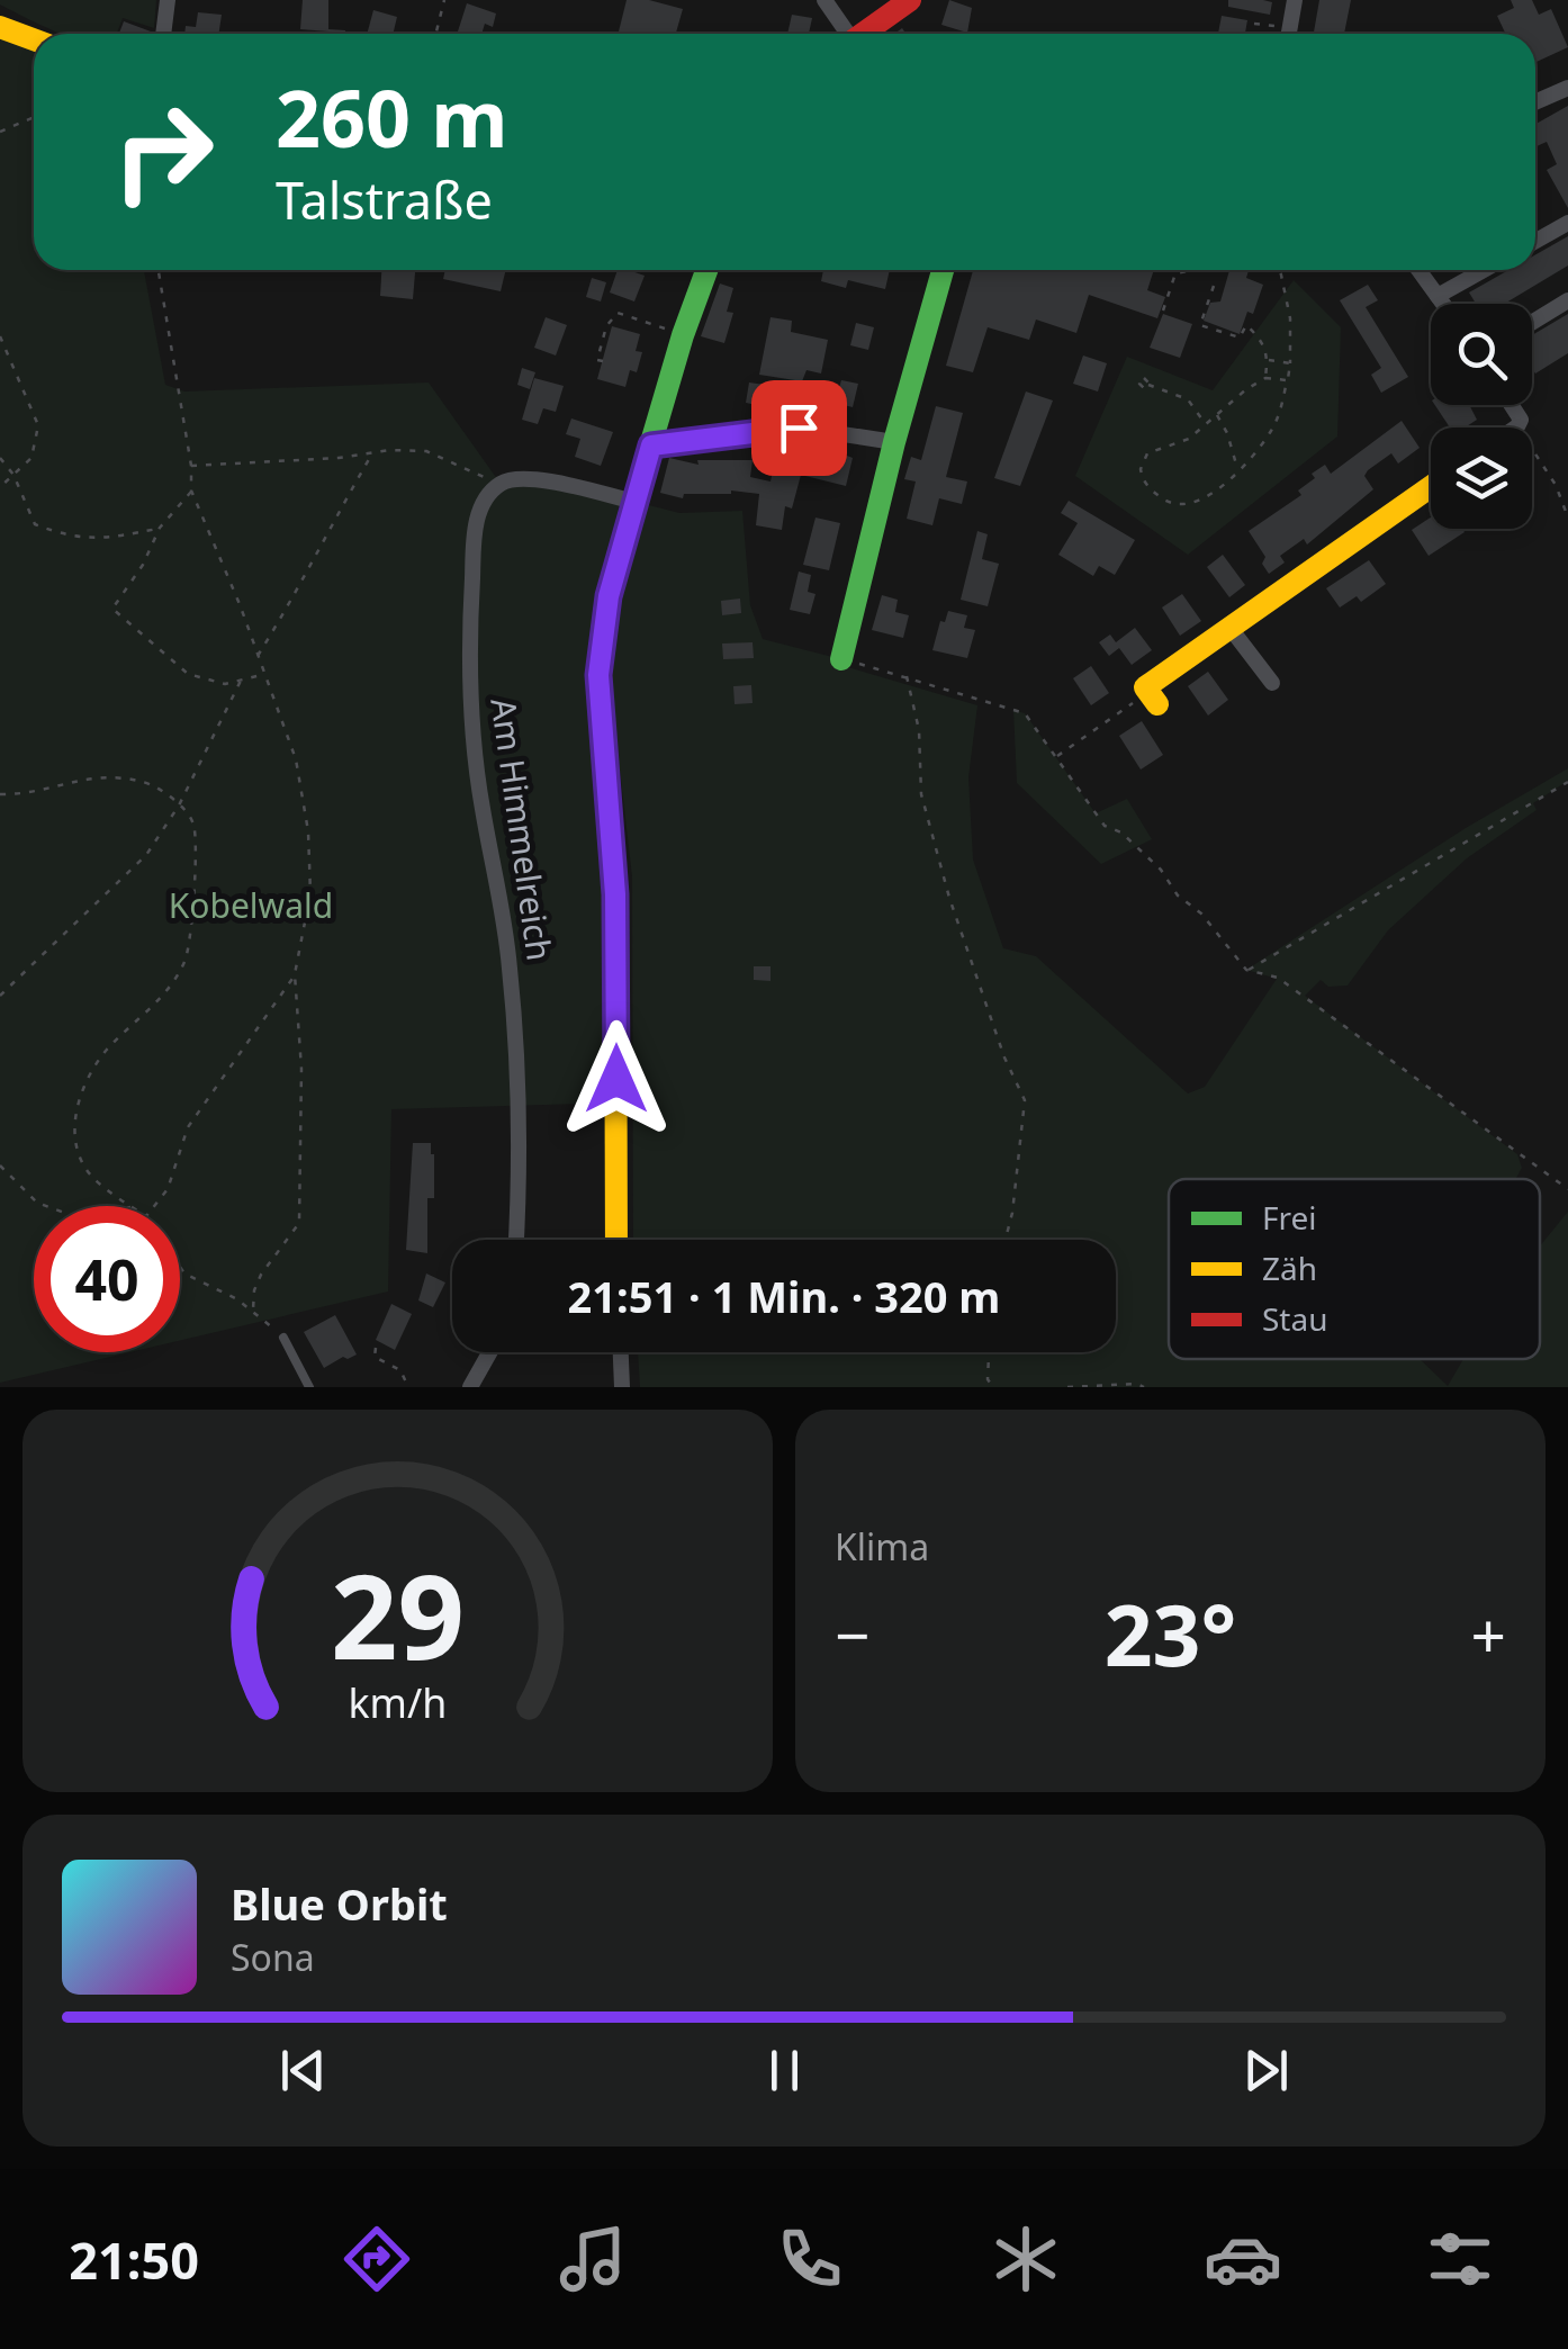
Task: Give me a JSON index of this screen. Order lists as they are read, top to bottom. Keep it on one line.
{"streets":{"street":["Am Himmelreich"]},"parks":["Kobelwald"],"legend":["Frei","Zäh","Stau"],"page":{"turn":["260 m","Talstraße"],"limit":"40","trip":"21:51 · 1 Min. · 320 m","tile":"Klima","heat":["−","23°","+"],"song":["Blue Orbit","Sona"],"tabs":"21:50","gauge":["29","km/h"]}}
